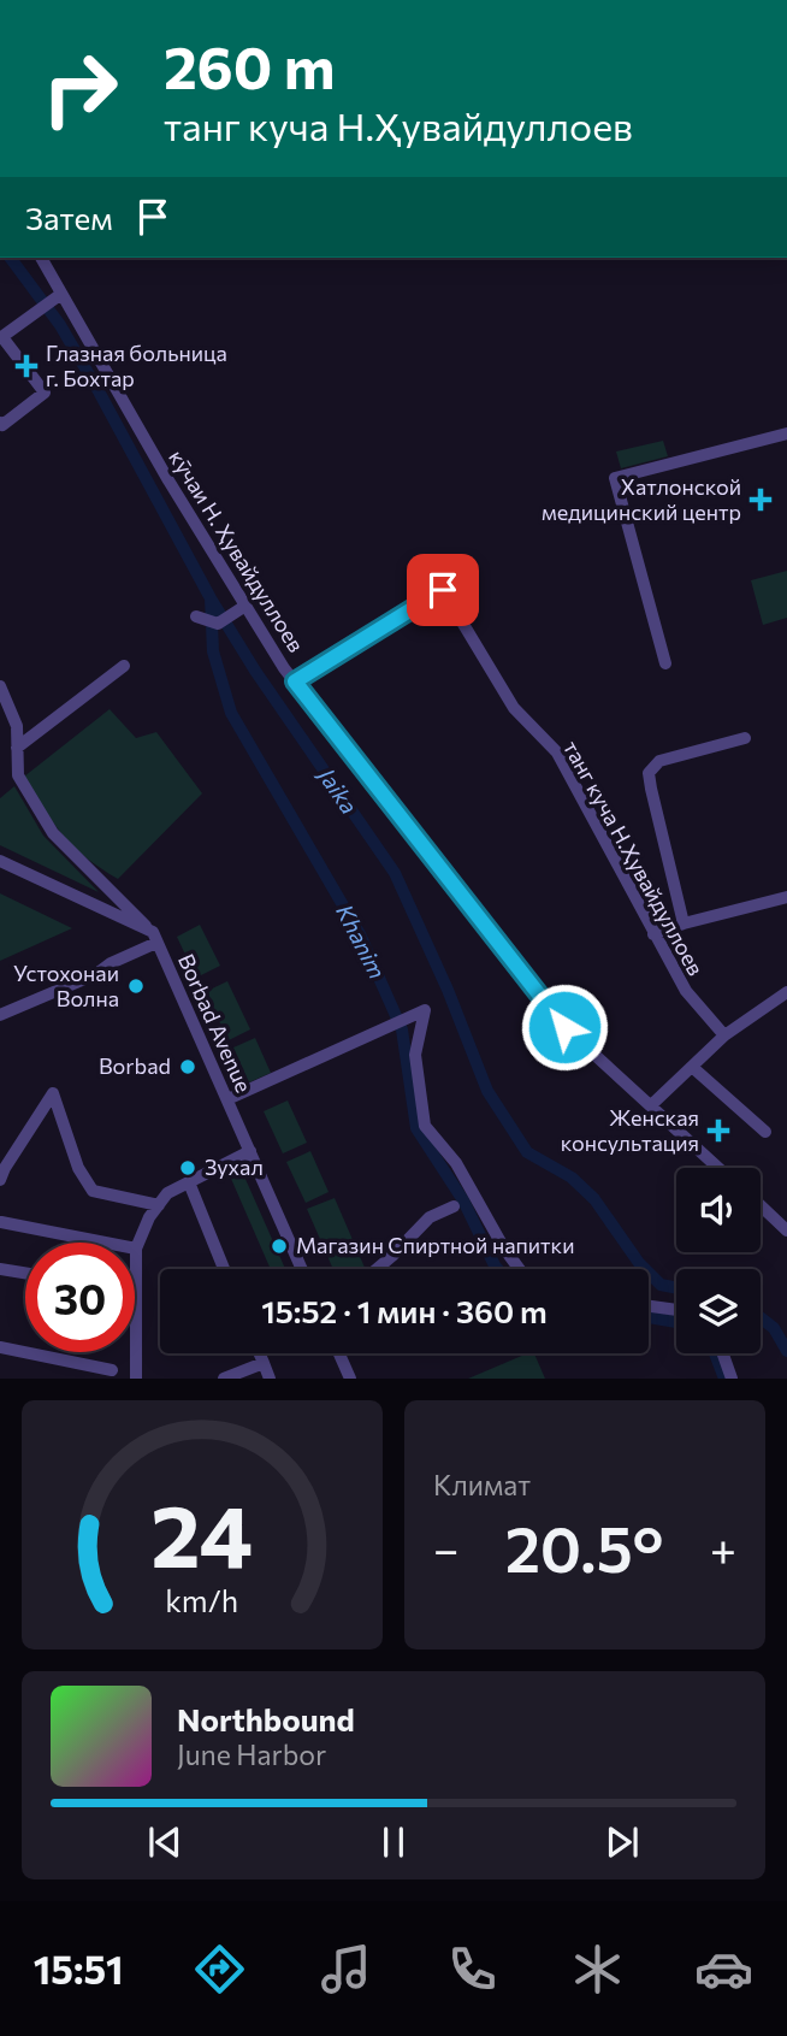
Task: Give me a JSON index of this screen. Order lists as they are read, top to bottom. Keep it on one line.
{"streets":{"street":["кӯчаи Н. Ҳувайдуллоев","танг куча Н.Ҳувайдуллоев","Borbad Avenue"]},"crossings":[["кӯчаи Н. Ҳувайдуллоев","танг куча Н.Ҳувайдуллоев"]],"water":["Jaika","Khanim"],"places":{"health":["Глазная больница г. Бохтар","Хатлонской медицинский центр","Женская консультация"],"other":["Устохонаи Волна","Borbad","Зухал","Магазин Спиртной напитки"]},"page":{"turn":["260 m","танг куча Н.Ҳувайдуллоев"],"then":"Затем","limit":"30","trip":"15:52 · 1 мин · 360 m","tile":"Климат","heat":["−","20.5°","+"],"song":["Northbound","June Harbor"],"tabs":"15:51","gauge":["24","km/h"]}}
